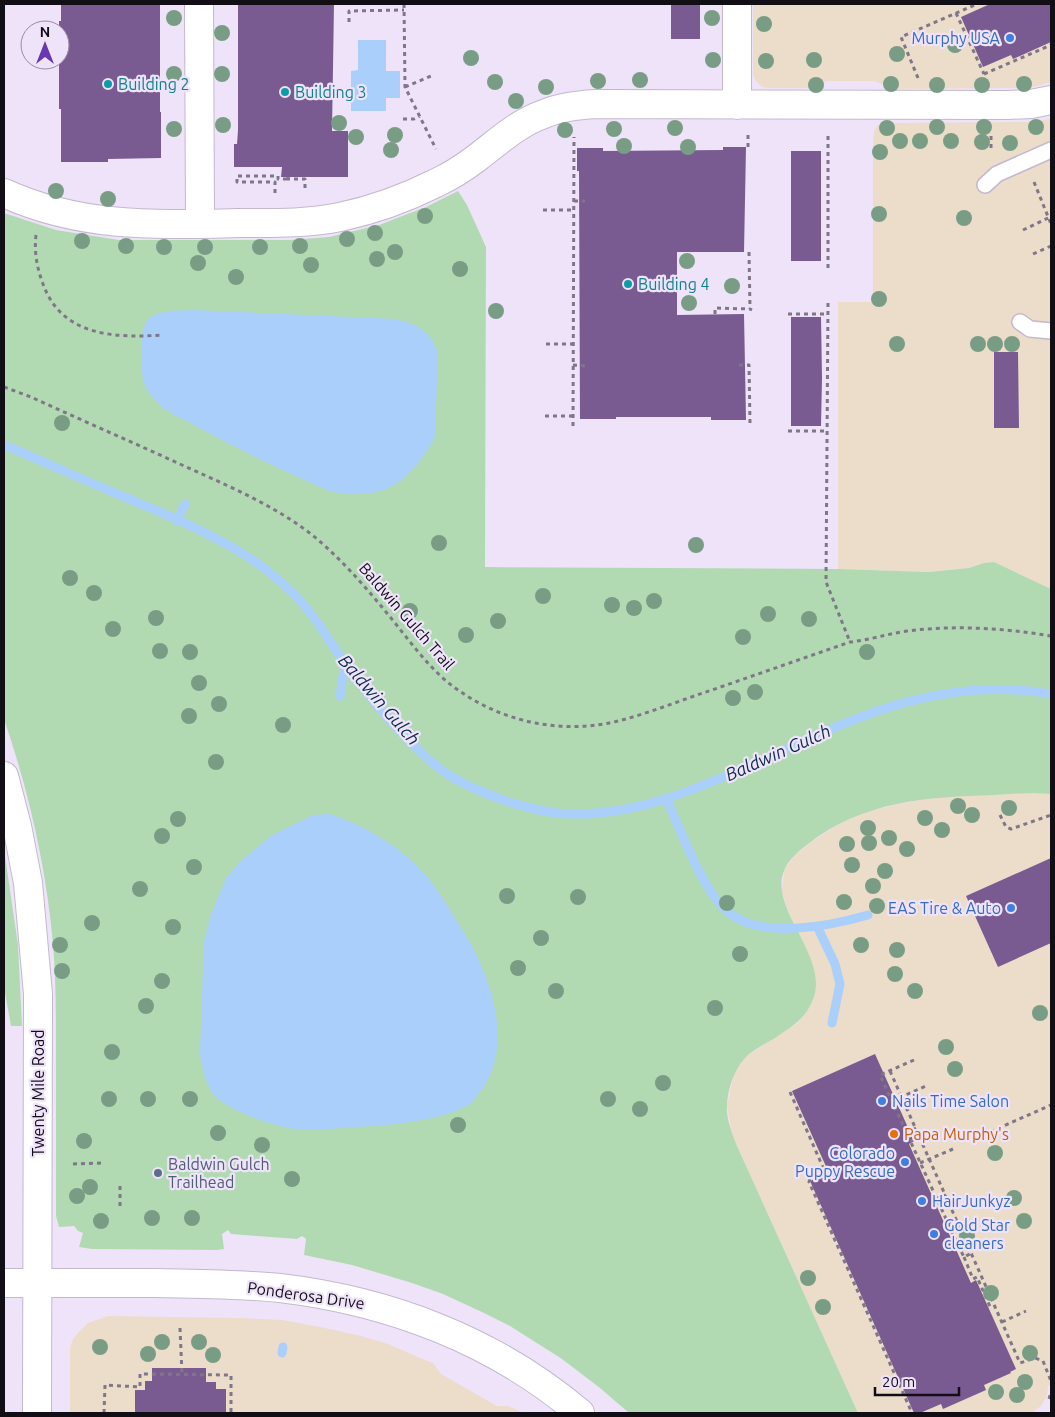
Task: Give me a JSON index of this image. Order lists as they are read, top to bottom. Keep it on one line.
{"streets":{"street":["Twenty Mile Road","Ponderosa Drive"],"path":["Baldwin Gulch Trail"]},"crossings":[["Twenty Mile Road","Ponderosa Drive"]],"water":["Baldwin Gulch"],"places":["Murphy USA","Building 2","Building 3","Building 4","EAS Tire & Auto","Nails Time Salon","Papa Murphy's","Colorado Puppy Rescue","Baldwin Gulch Trailhead","HairJunkyz","Gold Star cleaners"],"scale_bar":"20 m","north":"top"}
